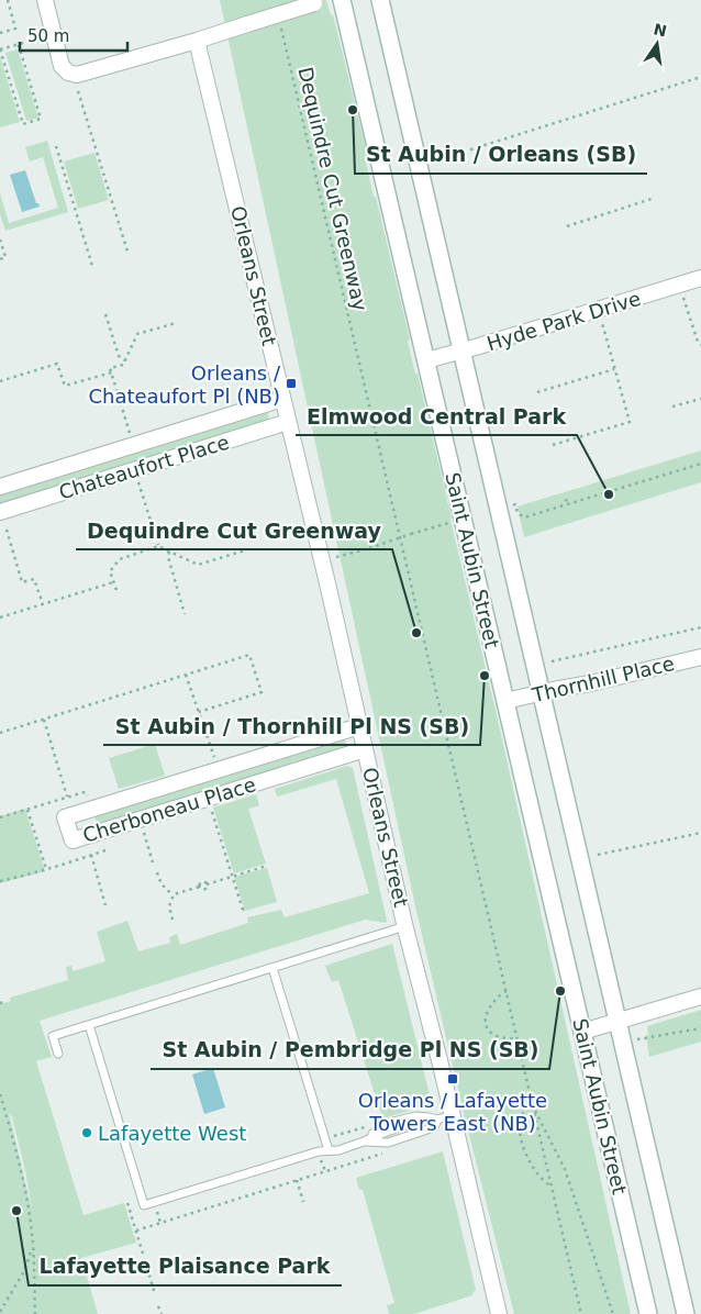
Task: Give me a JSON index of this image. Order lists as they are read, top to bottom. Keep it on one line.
{"streets":{"main road":["Saint Aubin Street"],"street":["Orleans Street","Hyde Park Drive","Chateaufort Place","Thornhill Place","Cherboneau Place"],"path":["Dequindre Cut Greenway"]},"crossings":[["Orleans Street","Chateaufort Place"],["Orleans Street","Cherboneau Place"],["Hyde Park Drive","Saint Aubin Street"],["Saint Aubin Street","Thornhill Place"]],"places":{"other":["St Aubin / Orleans (SB)","Elmwood Central Park","Dequindre Cut Greenway","St Aubin / Thornhill Pl NS (SB)","St Aubin / Pembridge Pl NS (SB)","Lafayette West","Lafayette Plaisance Park"],"transit":["Orleans / Chateaufort Pl (NB)","Orleans / Lafayette Towers East (NB)"]},"scale_bar":"50 m","north":"top"}
